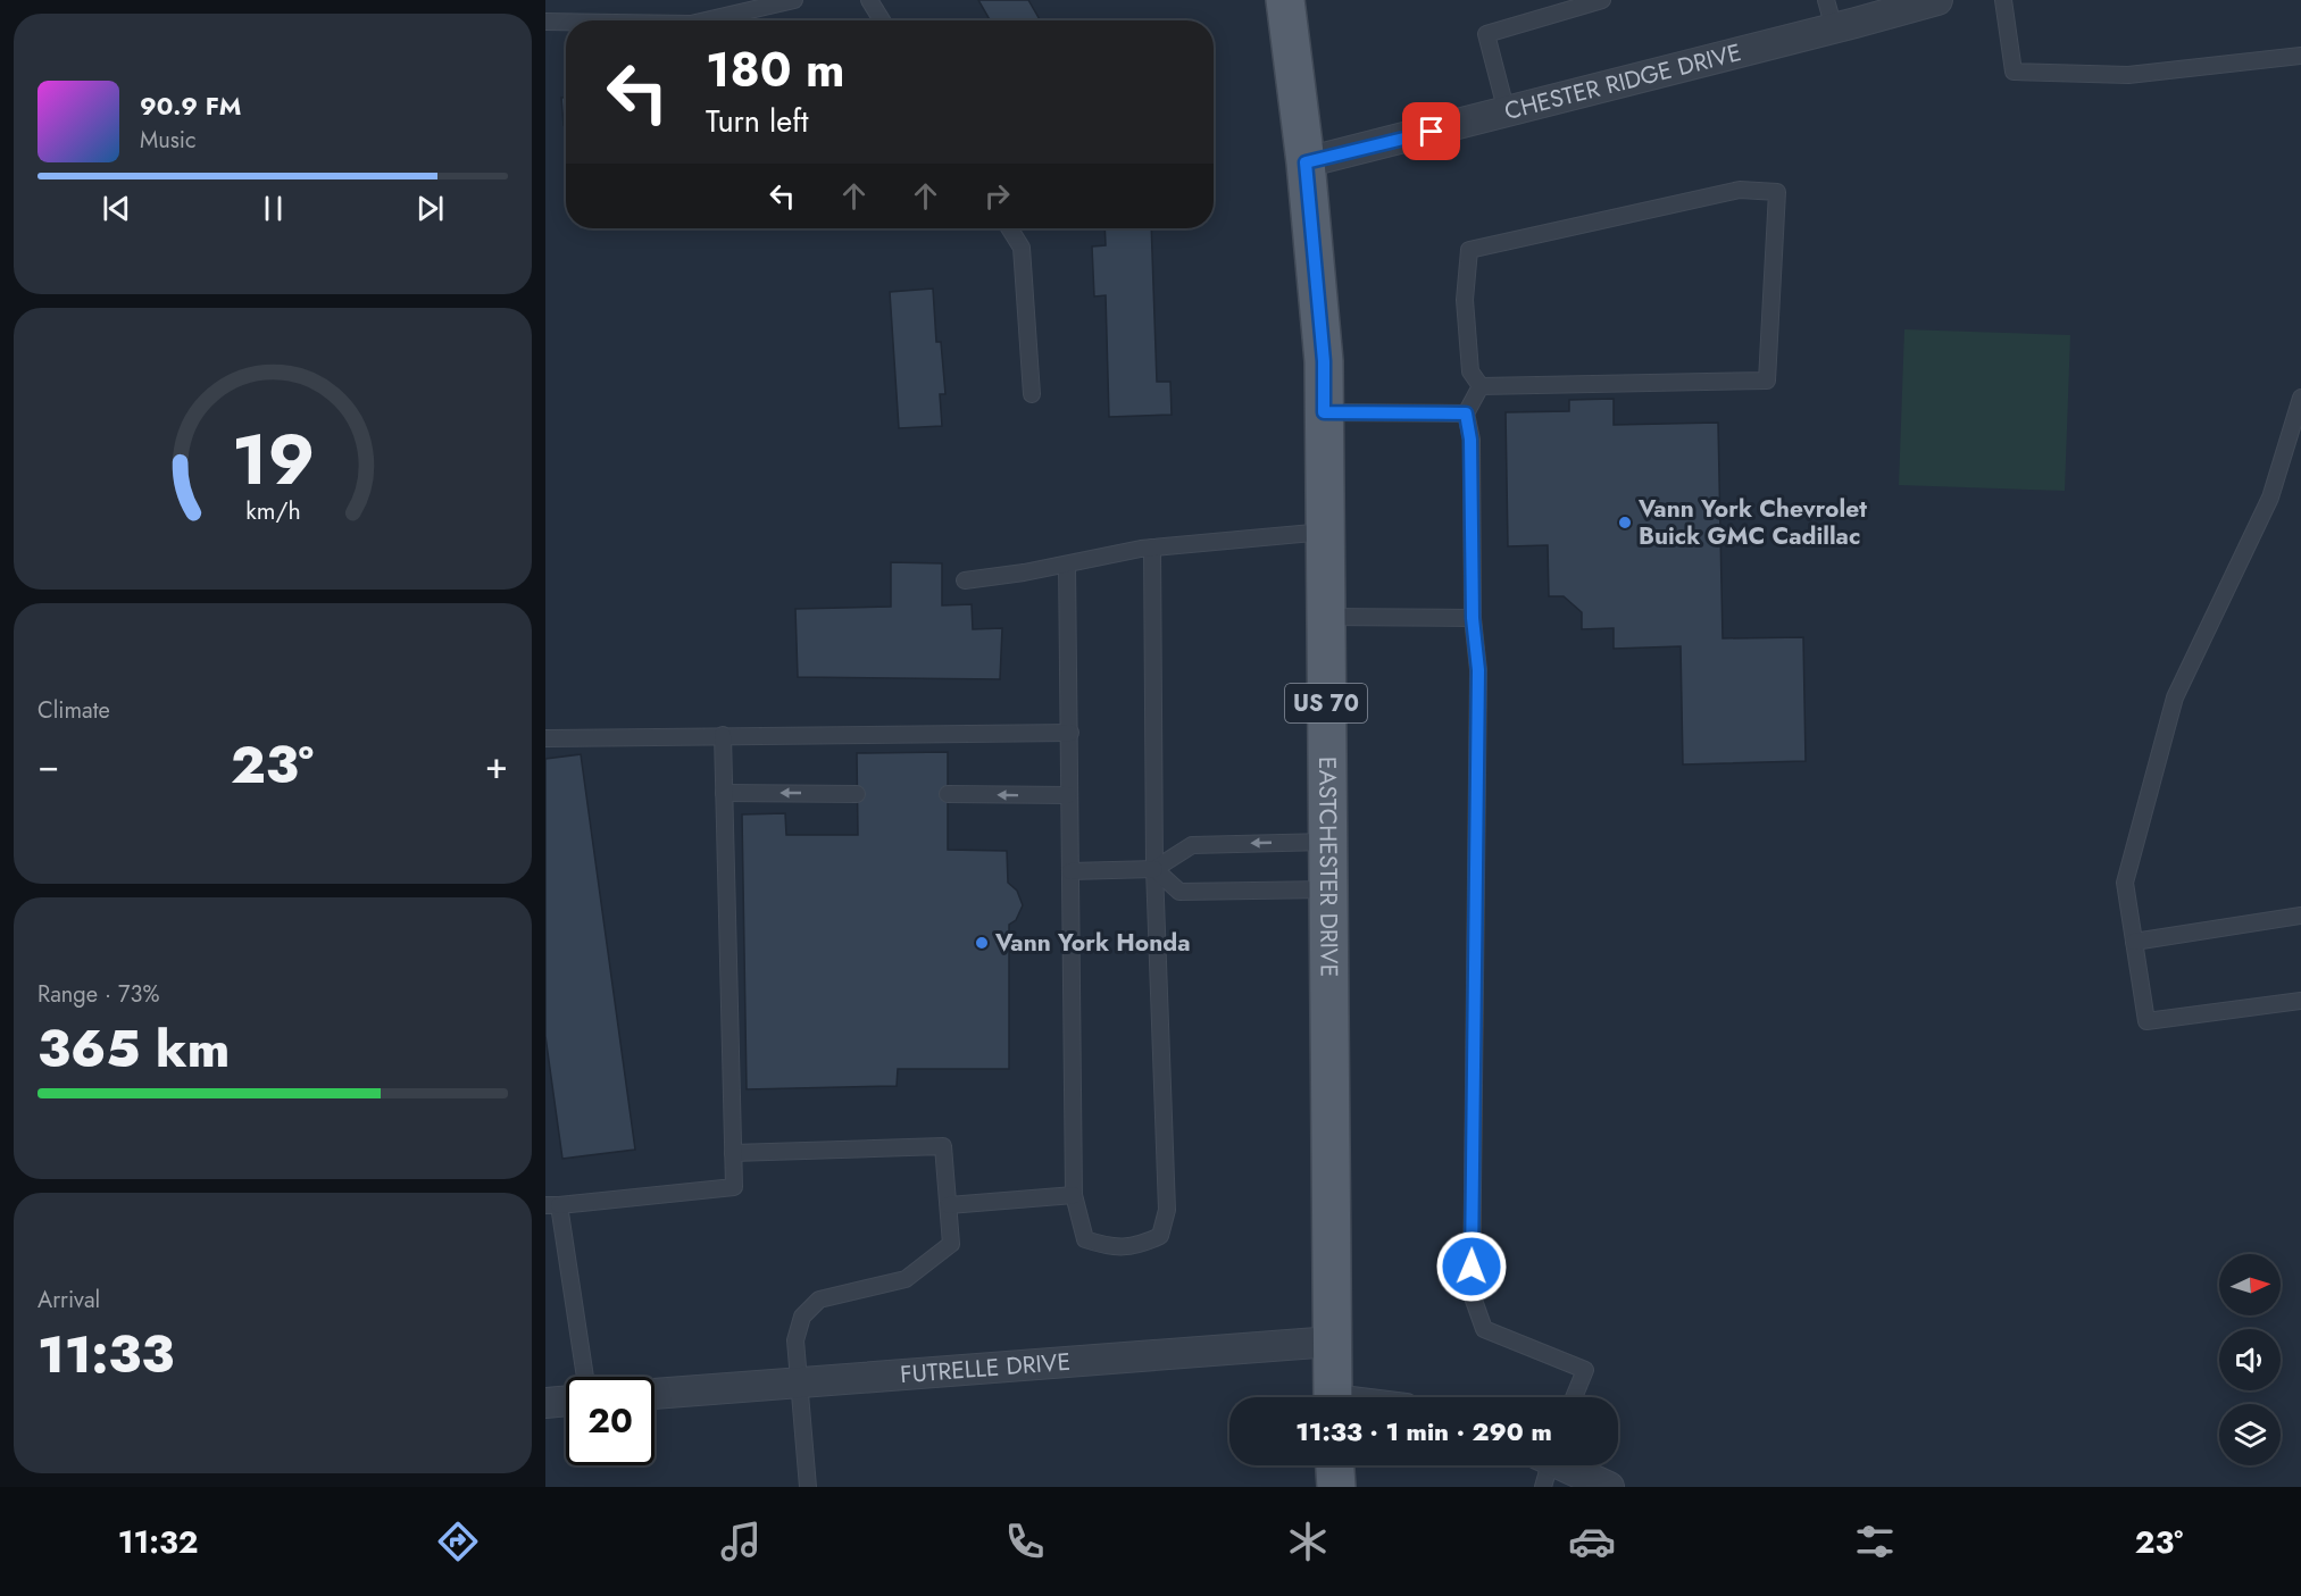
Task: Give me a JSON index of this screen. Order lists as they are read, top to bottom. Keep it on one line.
{"streets":{"main road":["US 70","EASTCHESTER DRIVE"],"street":["CHESTER RIDGE DRIVE","FUTRELLE DRIVE"]},"crossings":[["CHESTER RIDGE DRIVE","EASTCHESTER DRIVE"],["EASTCHESTER DRIVE","FUTRELLE DRIVE"]],"places":["Vann York Chevrolet Buick GMC Cadillac","Vann York Honda"],"north":"right","page":{"turn":["180 m","Turn left"],"song":["90.9 FM","Music"],"tile":["Climate",["Range · 73%","365 km"],["Arrival","11:33"]],"heat":["−","23°","+"],"limit":"20","trip":"11:33 · 1 min · 290 m","tabs":["11:32","23°"],"gauge":["19","km/h"]}}
